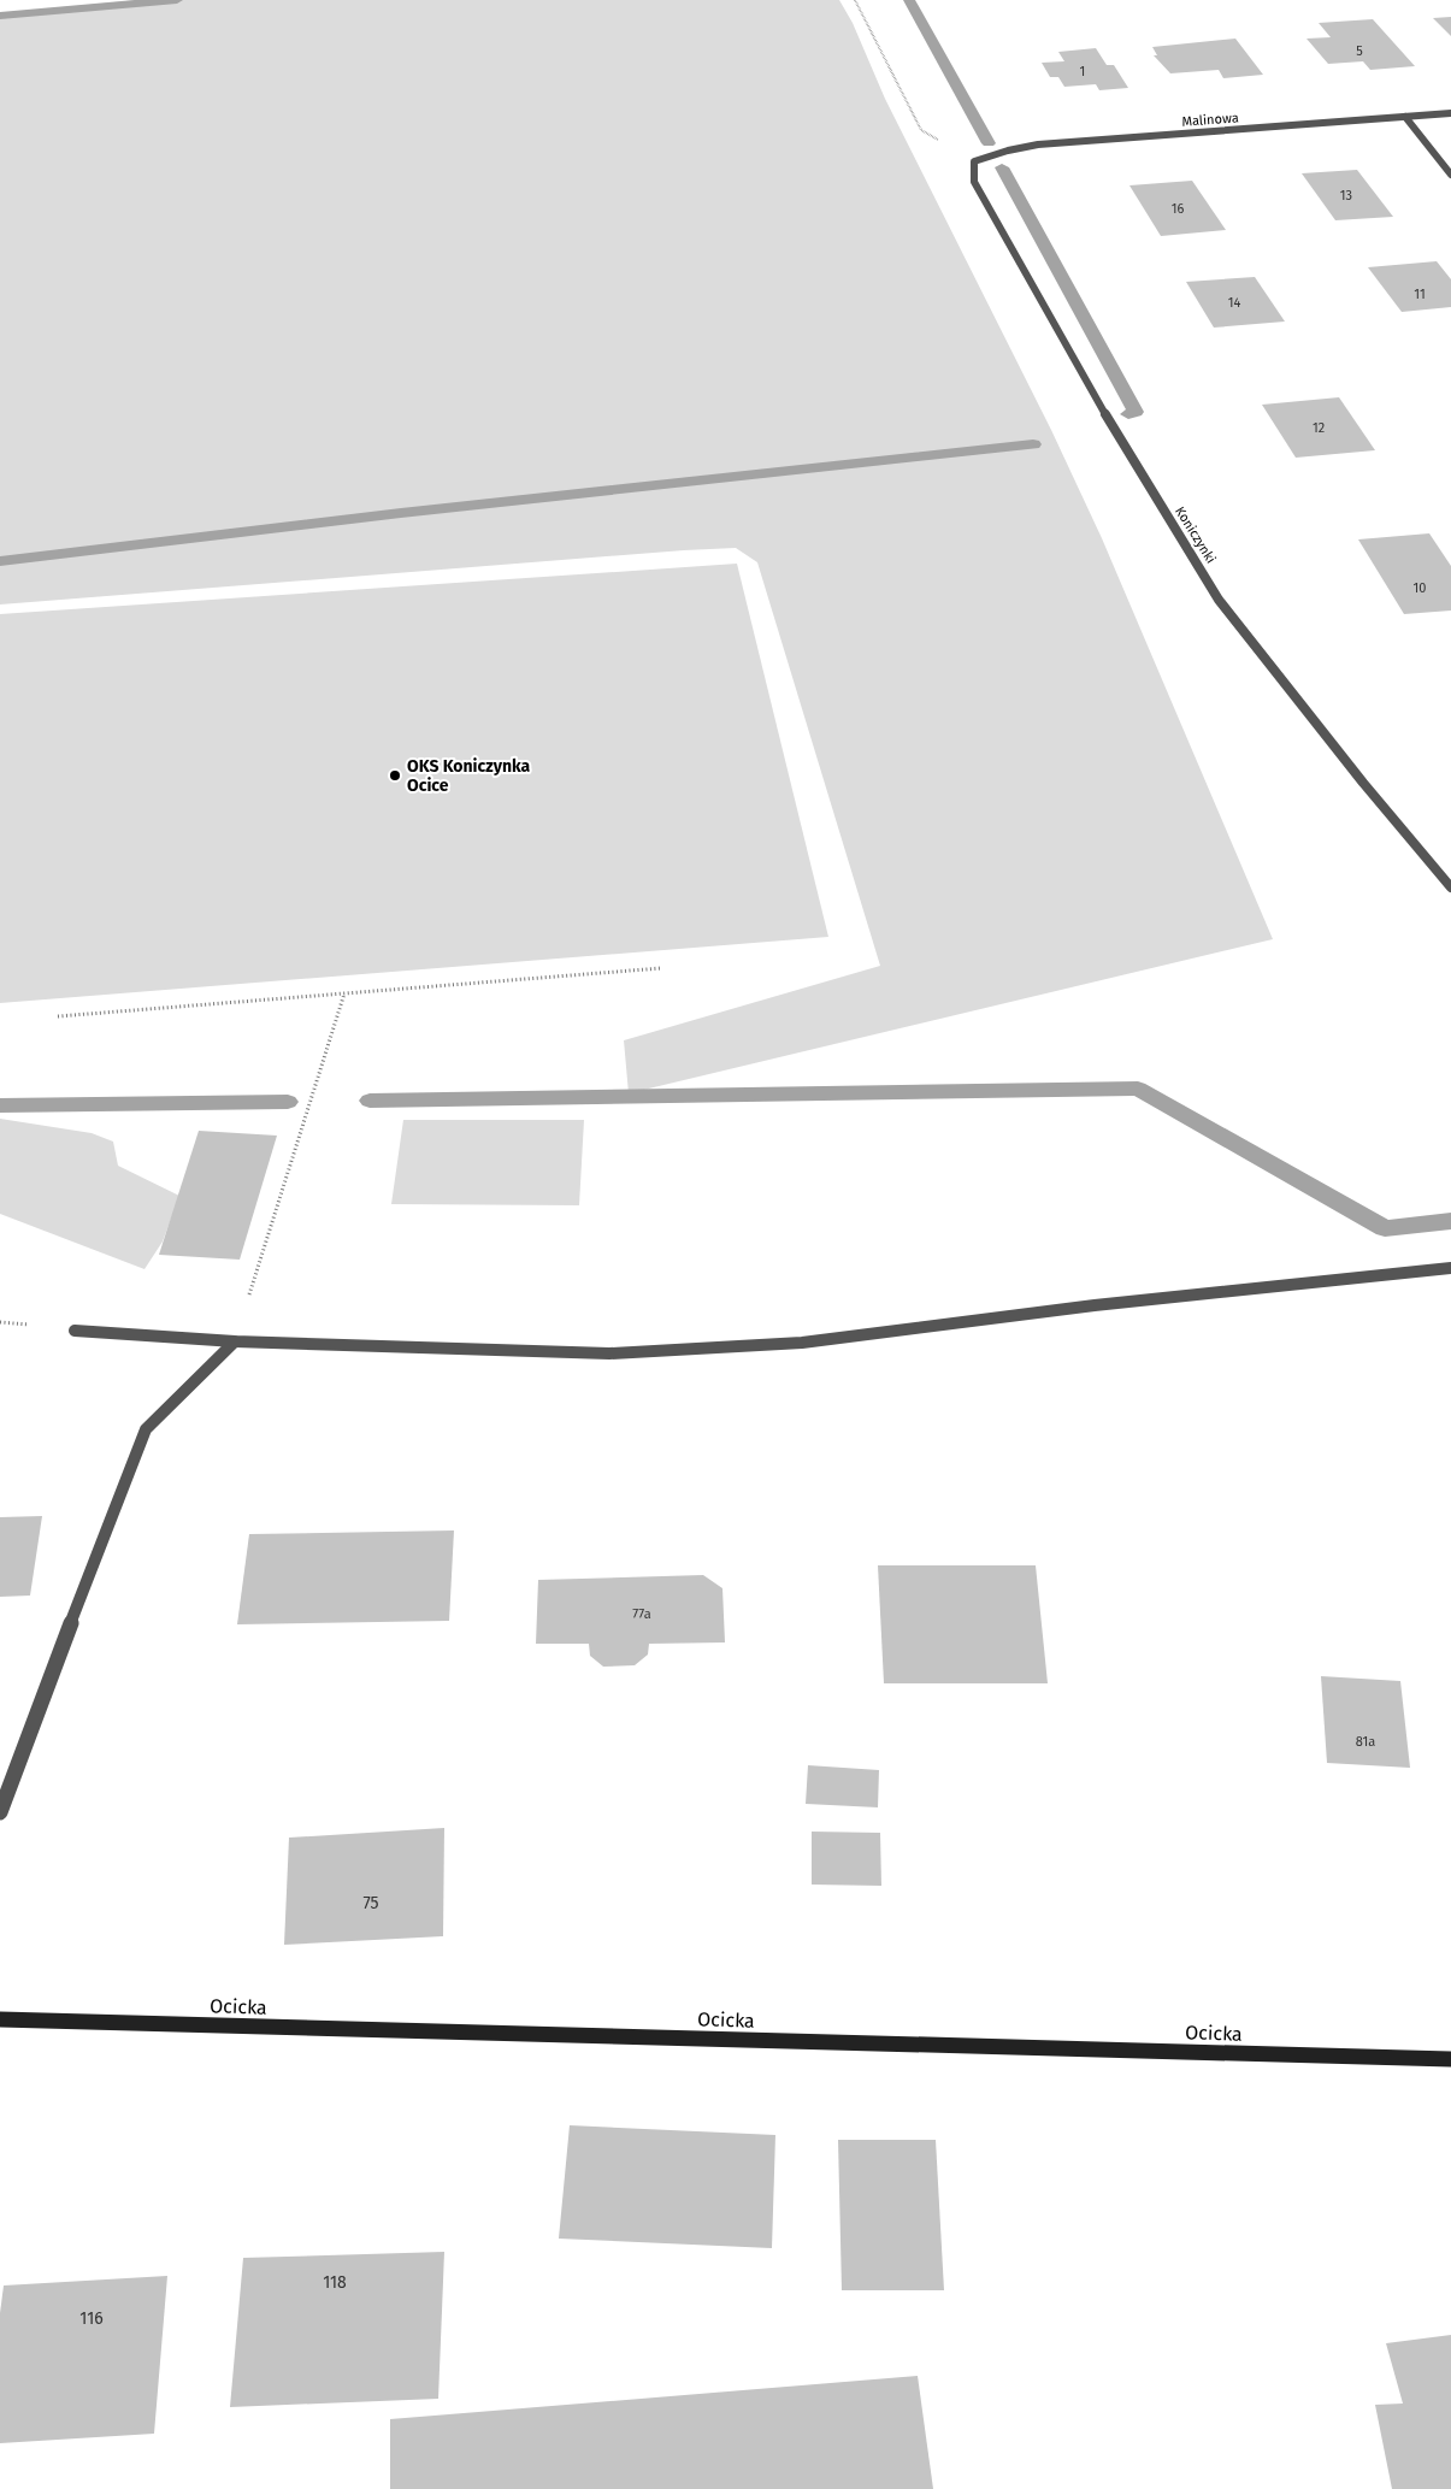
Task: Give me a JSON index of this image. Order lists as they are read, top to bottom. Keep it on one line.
{"streets":{"street":["Malinowa","Koniczynki","Ocicka"]},"crossings":[["Malinowa","Koniczynki"]],"places":["OKS Koniczynka Ocice"],"house_numbers":["5","1","13","16","11","14","12","10","77a","81a","75","118","116"]}
